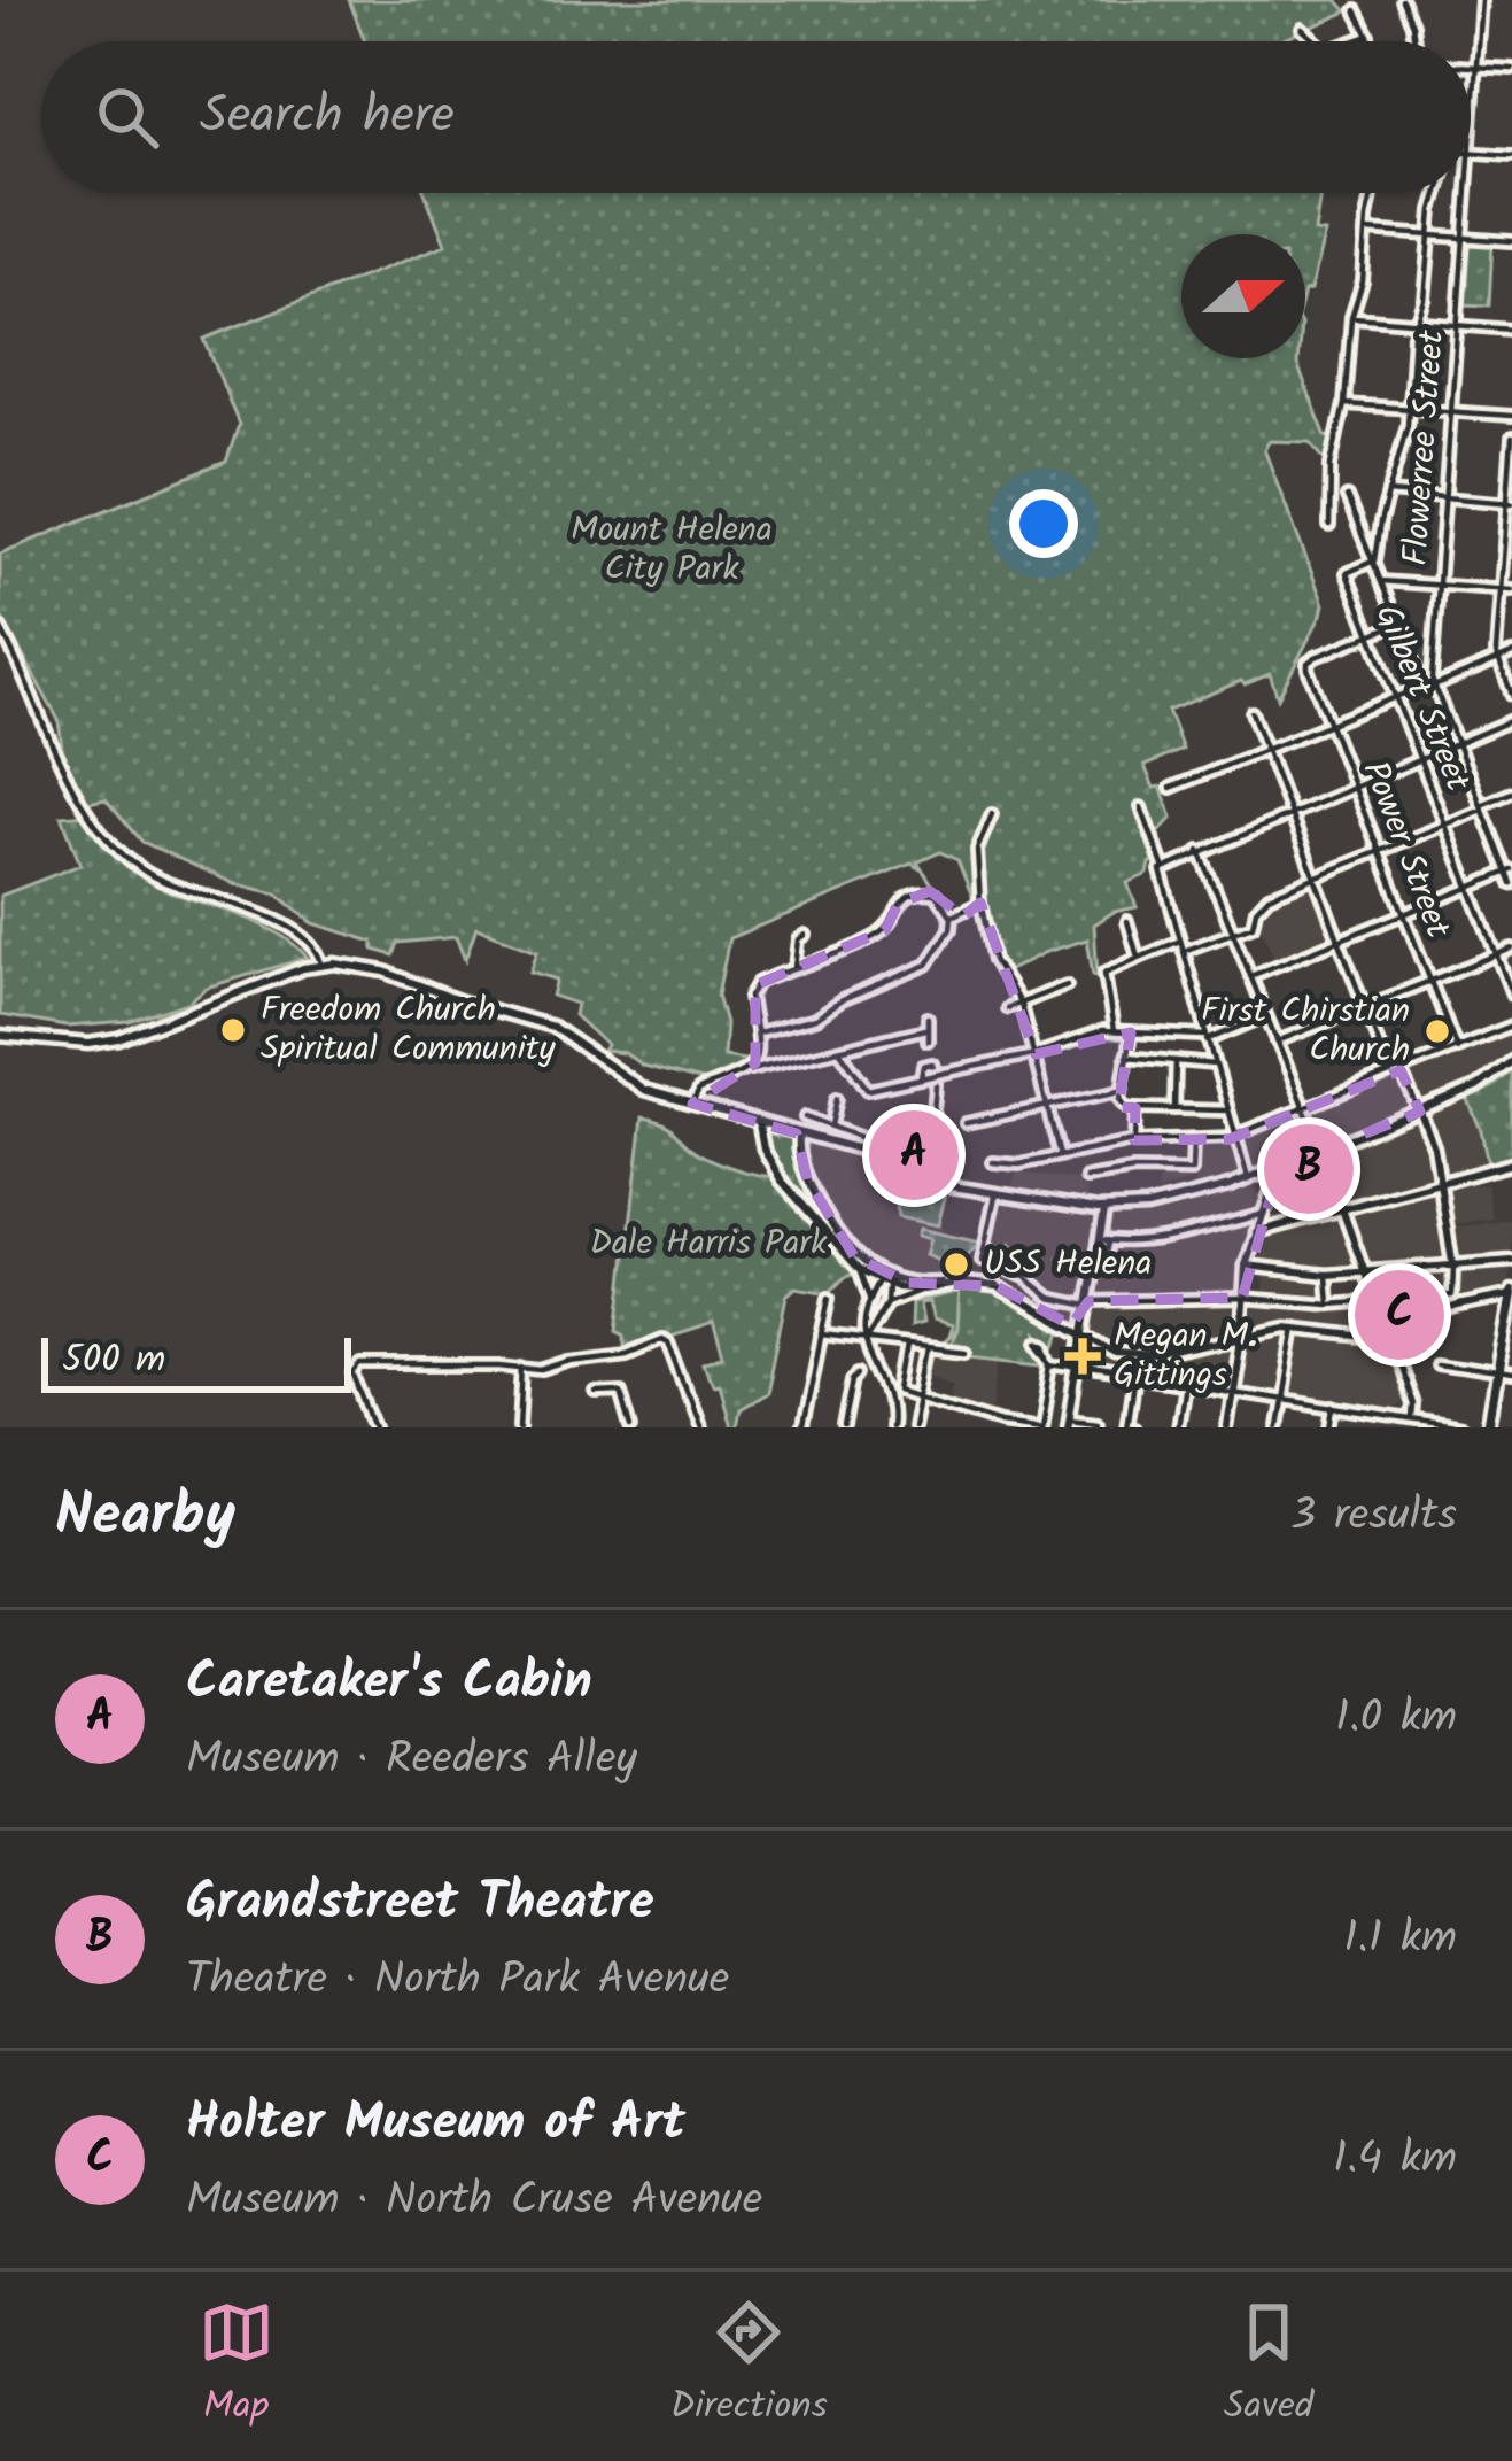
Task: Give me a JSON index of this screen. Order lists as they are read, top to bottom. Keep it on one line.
{"streets":{"street":["Flowerree Street","Gilbert Street","Power Street"]},"crossings":[["Gilbert Street","Power Street"]],"parks":["Mount Helena City Park","Dale Harris Park"],"places":{"other":["Freedom Church Spiritual Community","First Chirstian Church","USS Helena"],"health":["Megan M. Gittings"]},"scale_bar":"500 m","north":"right","page":{"search":"Search here","pins":["A","B","C"],"scale":"500 m","heading":["Nearby","3 results"],"list":[{"mark":"A","name":"Caretaker's Cabin","note":"Museum · Reeders Alley","value":"1.0 km"},{"mark":"B","name":"Grandstreet Theatre","note":"Theatre · North Park Avenue","value":"1.1 km"},{"mark":"C","name":"Holter Museum of Art","note":"Museum · North Cruse Avenue","value":"1.4 km"}],"nav":["Map","Directions","Saved"]}}
